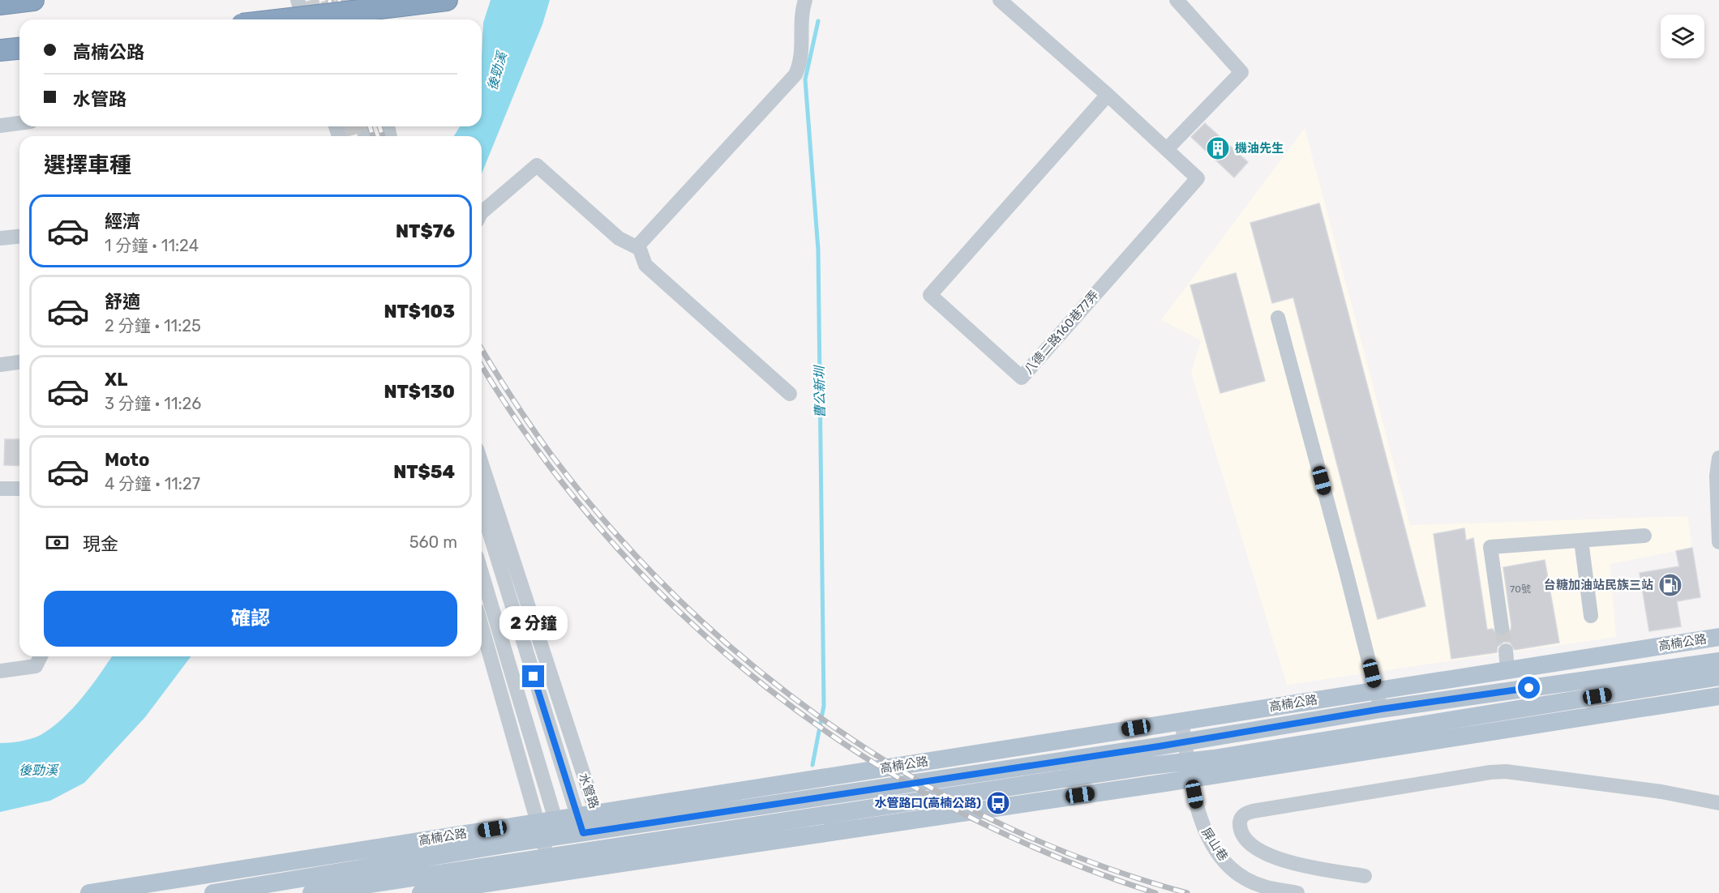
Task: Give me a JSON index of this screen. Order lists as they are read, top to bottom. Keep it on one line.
{"streets":{"main road":["高楠公路"],"street":["八德二路160巷77弄","水管路","屏山巷"]},"crossings":[["高楠公路","水管路"],["高楠公路","屏山巷"]],"water":["後勁溪","曹公新圳"],"places":{"building":["機油先生"],"fuel station":["台糖加油站民族三站"],"bus stop":["水管路口(高楠公路)"]},"house_numbers":["70號"],"page":{"banner":["高楠公路","水管路"],"heading":"選擇車種","list":[{"name":"經濟","note":"1 分鐘 · 11:24","value":"NT$76"},{"name":"舒適","note":"2 分鐘 · 11:25","value":"NT$103"},{"name":"XL","note":"3 分鐘 · 11:26","value":"NT$130"},{"name":"Moto","note":"4 分鐘 · 11:27","value":"NT$54"}],"pay":["現金","560 m"],"buttons":"確認","bubble":"2 分鐘"}}
